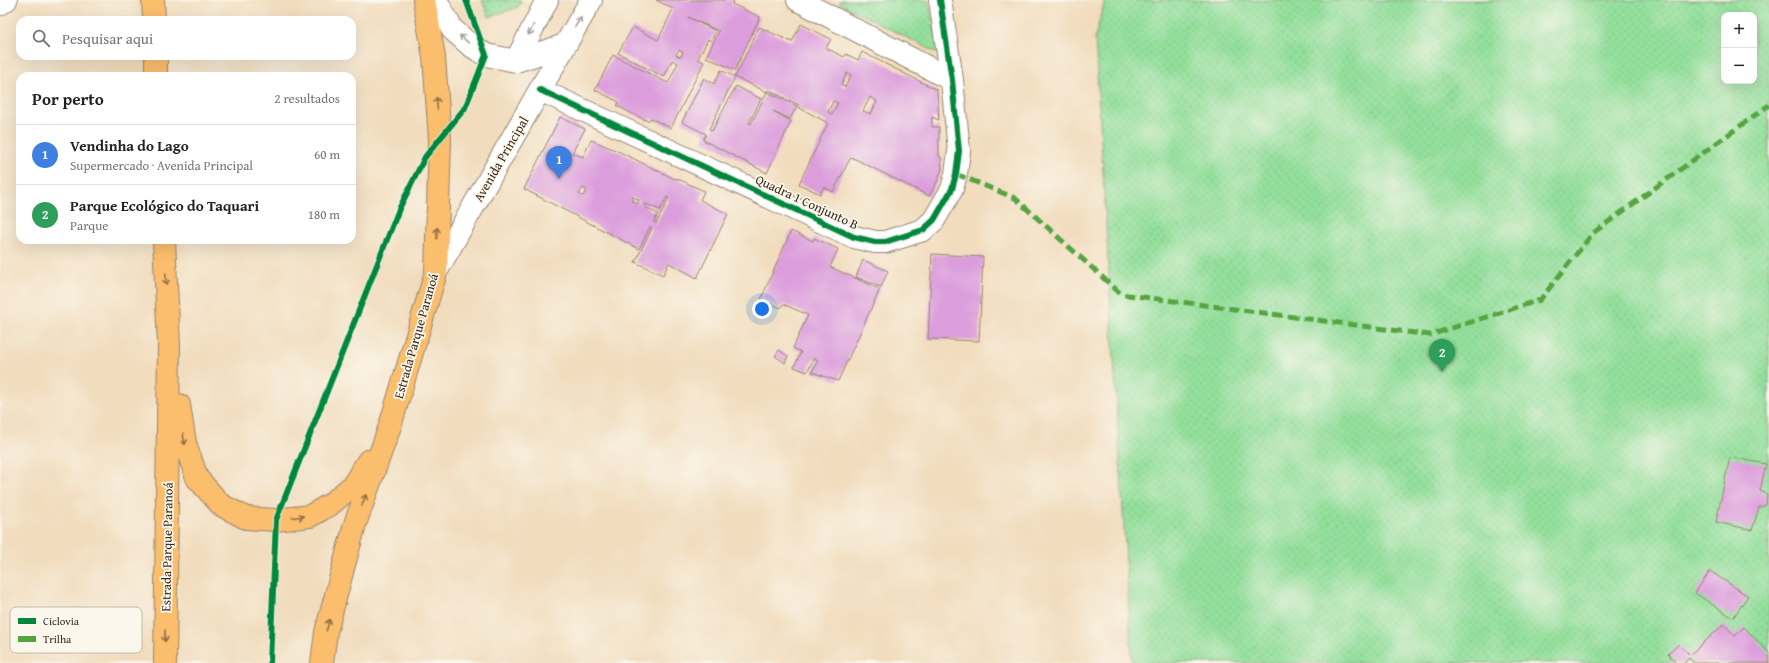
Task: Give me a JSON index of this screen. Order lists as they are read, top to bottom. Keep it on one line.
{"streets":{"main road":["Estrada Parque Paranoá"],"street":["Avenida Principal","Quadra 1 Conjunto B"]},"crossings":[["Avenida Principal","Quadra 1 Conjunto B"],["Avenida Principal","Estrada Parque Paranoá"]],"legend":["Ciclovia","Trilha"],"page":{"map_buttons":["+","−"],"search":"Pesquisar aqui","heading":["Por perto","2 resultados"],"list":[{"mark":"1","name":"Vendinha do Lago","note":"Supermercado · Avenida Principal","value":"60 m"},{"mark":"2","name":"Parque Ecológico do Taquari","note":"Parque","value":"180 m"}],"pins":["1","2"]}}
